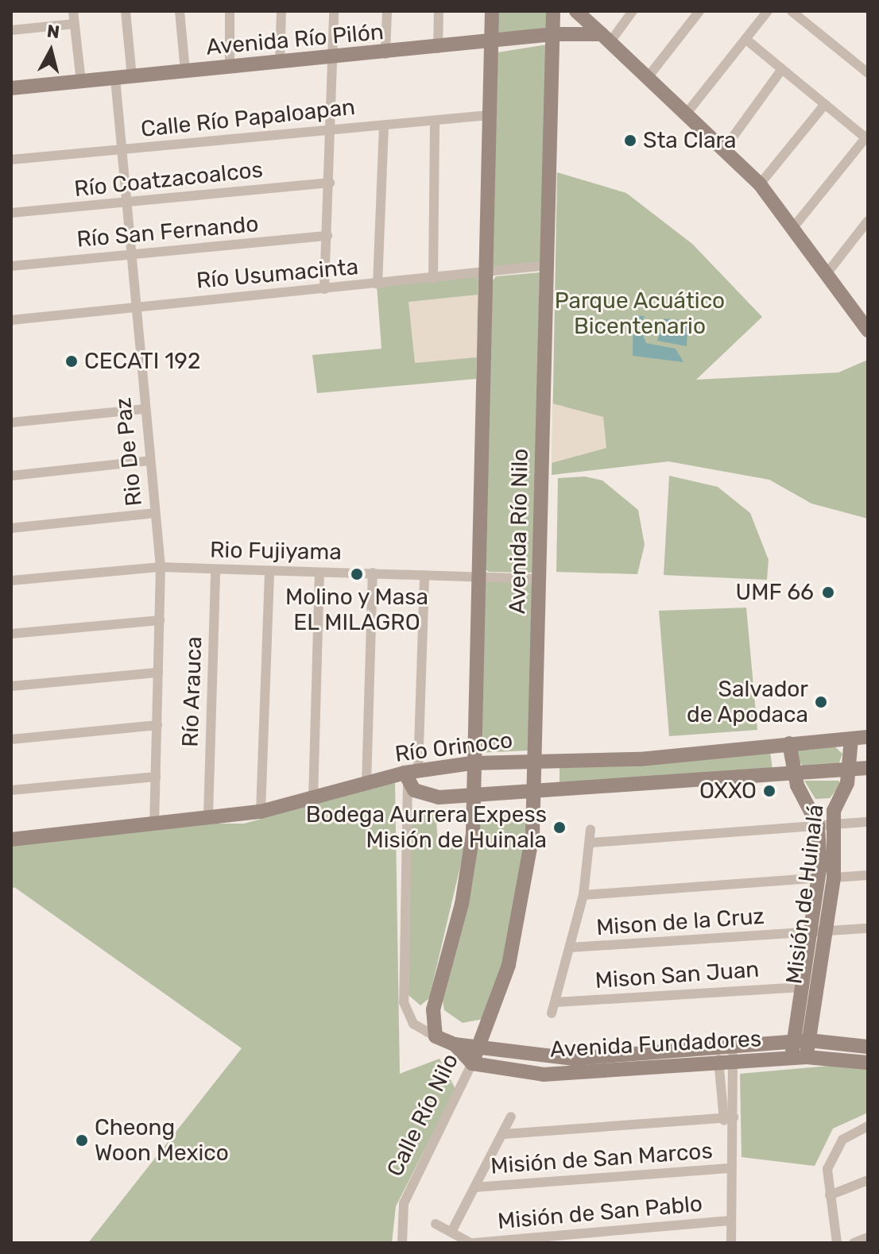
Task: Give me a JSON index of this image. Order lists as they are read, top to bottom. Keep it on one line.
{"streets":{"street":["Avenida Río Pilón","Calle Río Papaloapan","Río Coatzacoalcos","Río San Fernando","Río Usumacinta","Rio De Paz","Avenida Río Nilo","Rio Fujiyama","Río Arauca","Río Orinoco","Misión de Huinalá","Mison de la Cruz","Mison San Juan","Avenida Fundadores","Calle Río Nilo","Misión de San Marcos","Misión de San Pablo"]},"crossings":[["Avenida Río Pilón","Rio De Paz"],["Avenida Río Pilón","Avenida Río Nilo"],["Calle Río Papaloapan","Rio De Paz"],["Calle Río Papaloapan","Avenida Río Nilo"],["Río Coatzacoalcos","Rio De Paz"],["Río San Fernando","Rio De Paz"],["Río Usumacinta","Rio De Paz"],["Río Usumacinta","Avenida Río Nilo"],["Rio De Paz","Rio Fujiyama"],["Rio De Paz","Río Orinoco"],["Avenida Río Nilo","Rio Fujiyama"],["Avenida Río Nilo","Río Orinoco"],["Avenida Río Nilo","Avenida Fundadores"],["Avenida Río Nilo","Calle Río Nilo"],["Rio Fujiyama","Río Arauca"],["Rio Fujiyama","Avenida Fundadores"],["Río Arauca","Río Orinoco"],["Río Orinoco","Misión de Huinalá"],["Río Orinoco","Avenida Fundadores"],["Misión de Huinalá","Mison de la Cruz"],["Misión de Huinalá","Mison San Juan"],["Misión de Huinalá","Avenida Fundadores"],["Avenida Fundadores","Calle Río Nilo"]],"parks":["Parque Acuático Bicentenario"],"places":["Sta Clara","CECATI 192","Molino y Masa EL MILAGRO","UMF 66","Salvador de Apodaca","OXXO","Bodega Aurrera Expess Misión de Huinala","Cheong Woon Mexico"],"north":"top"}
